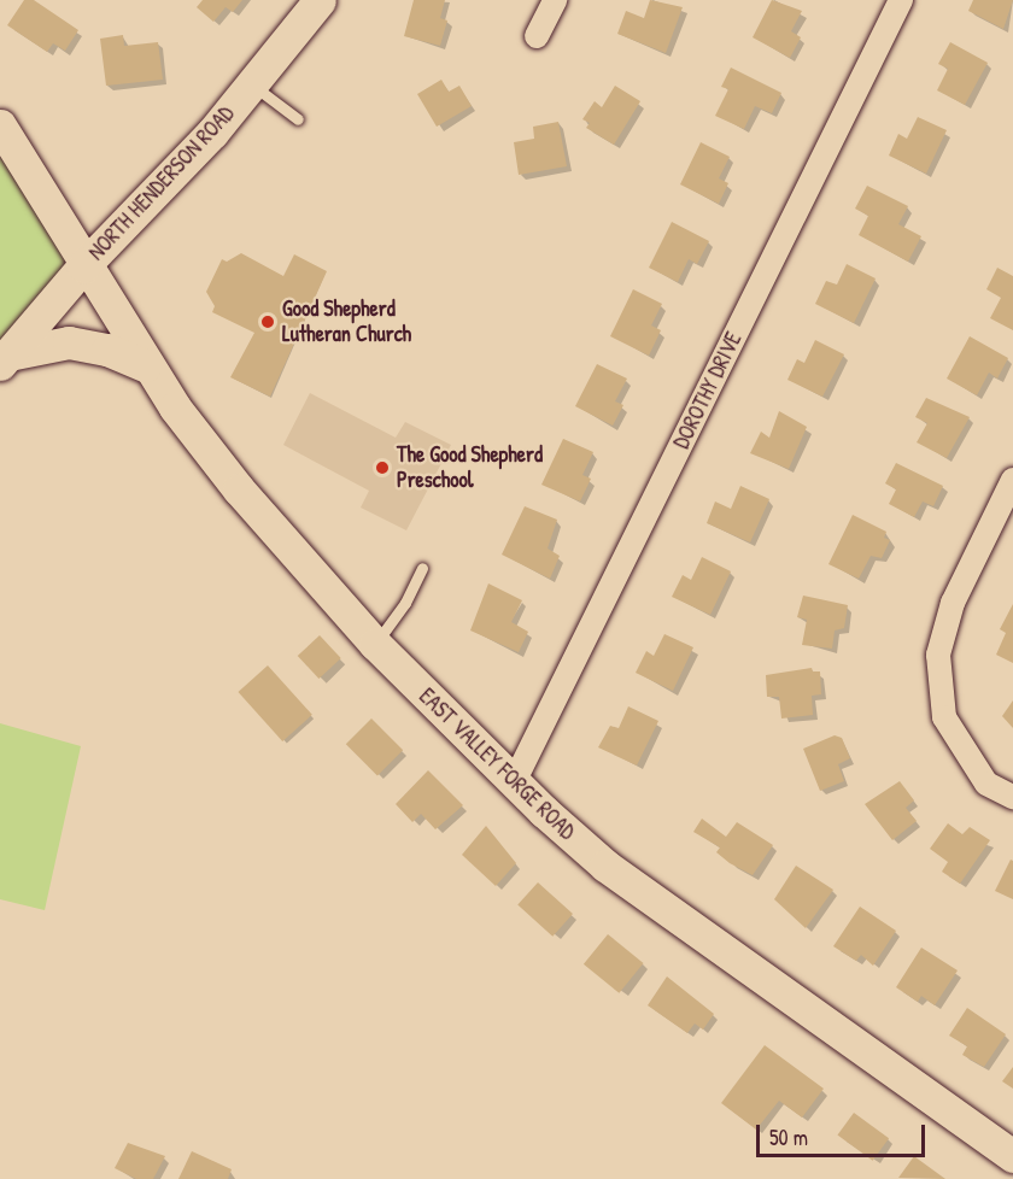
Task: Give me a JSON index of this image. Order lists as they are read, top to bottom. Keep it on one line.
{"streets":{"main road":["NORTH HENDERSON ROAD","EAST VALLEY FORGE ROAD"],"street":["DOROTHY DRIVE"]},"crossings":[["NORTH HENDERSON ROAD","EAST VALLEY FORGE ROAD"],["DOROTHY DRIVE","EAST VALLEY FORGE ROAD"]],"places":["Good Shepherd Lutheran Church","The Good Shepherd Preschool"],"scale_bar":"50 m"}
